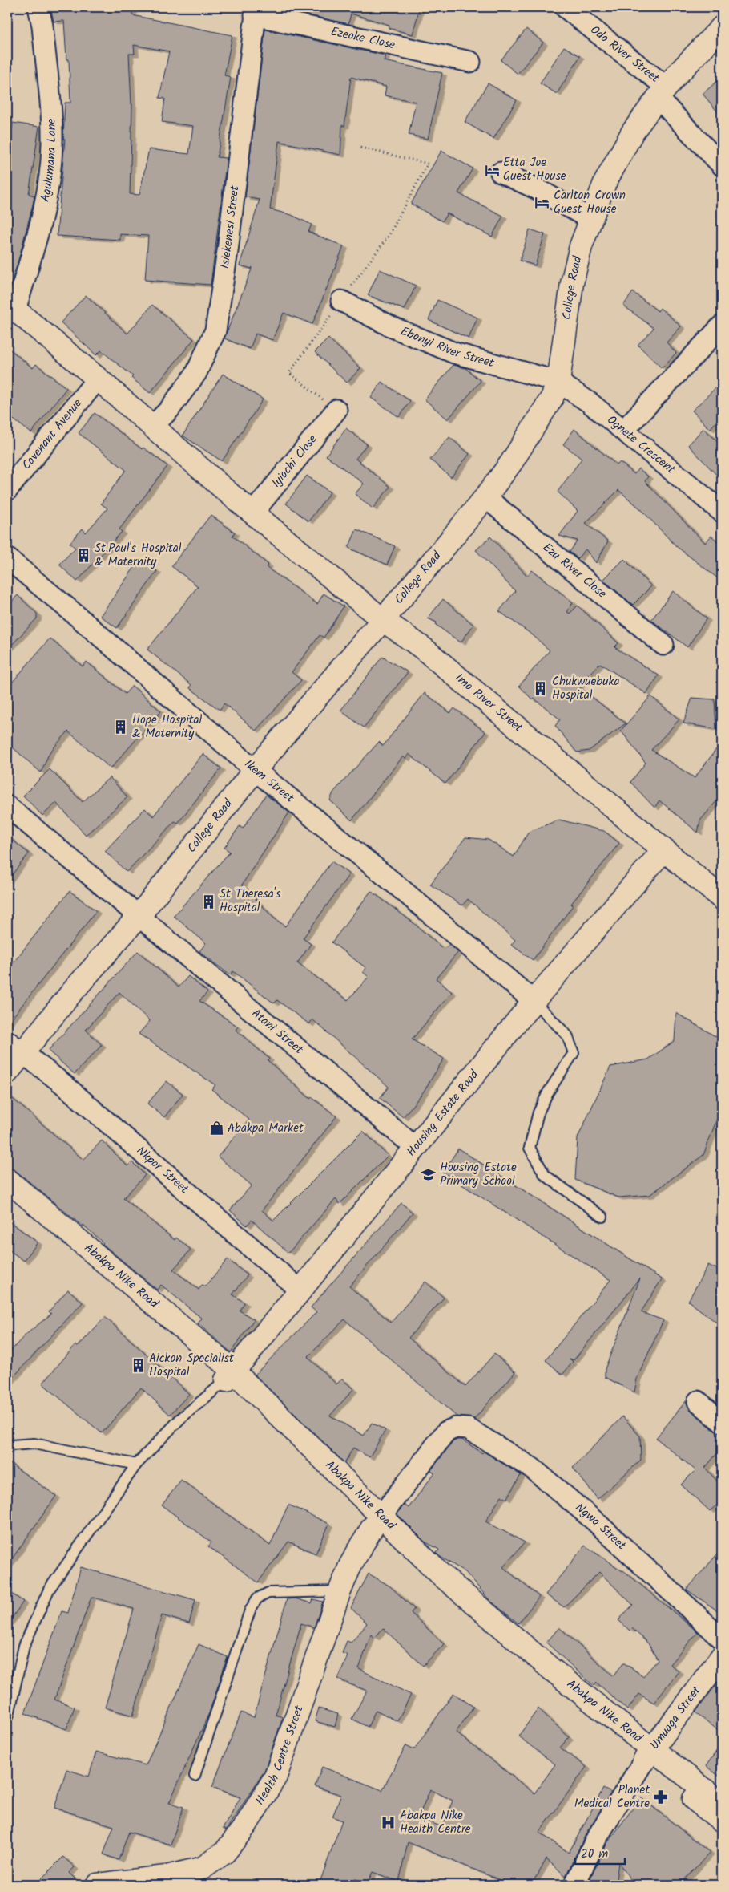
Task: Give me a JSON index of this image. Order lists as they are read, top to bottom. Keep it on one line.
{"streets":{"main road":["College Road","Imo River Street","Housing Estate Road","Abakpa Nike Road","Umuaga Street","Health Centre Street"],"street":["Ezeoke Close","Odo River Street","Agulumana Lane","Isiekenesi Street","Ebonyi River Street","Covenant Avenue","Ognete Crescent","Iyiochi Close","Ezu River Close","Ikem Street","Atani Street","Nkpor Street","Ngwo Street"]},"crossings":[["Ezeoke Close","Isiekenesi Street"],["Odo River Street","College Road"],["Agulumana Lane","Imo River Street"],["Isiekenesi Street","Imo River Street"],["College Road","Ebonyi River Street"],["College Road","Ognete Crescent"],["College Road","Ezu River Close"],["College Road","Imo River Street"],["College Road","Ikem Street"],["College Road","Atani Street"],["College Road","Nkpor Street"],["Ebonyi River Street","Ognete Crescent"],["Covenant Avenue","Imo River Street"],["Iyiochi Close","Imo River Street"],["Imo River Street","Housing Estate Road"],["Ikem Street","Housing Estate Road"],["Atani Street","Housing Estate Road"],["Housing Estate Road","Nkpor Street"],["Housing Estate Road","Abakpa Nike Road"],["Abakpa Nike Road","Ngwo Street"],["Abakpa Nike Road","Umuaga Street"],["Abakpa Nike Road","Health Centre Street"],["Ngwo Street","Health Centre Street"]],"places":{"hotel":["Etta Joe Guest House","Carlton Crown Guest House"],"building":["St.Paul's Hospital & Maternity","Chukwuebuka Hospital","Hope Hospital & Maternity","St Theresa's Hospital","Aickon Specialist Hospital"],"shop":["Abakpa Market"],"school or university":["Housing Estate Primary School"],"pharmacy":["Planet Medical Centre"],"hospital":["Abakpa Nike Health Centre"]},"scale_bar":"20 m"}
